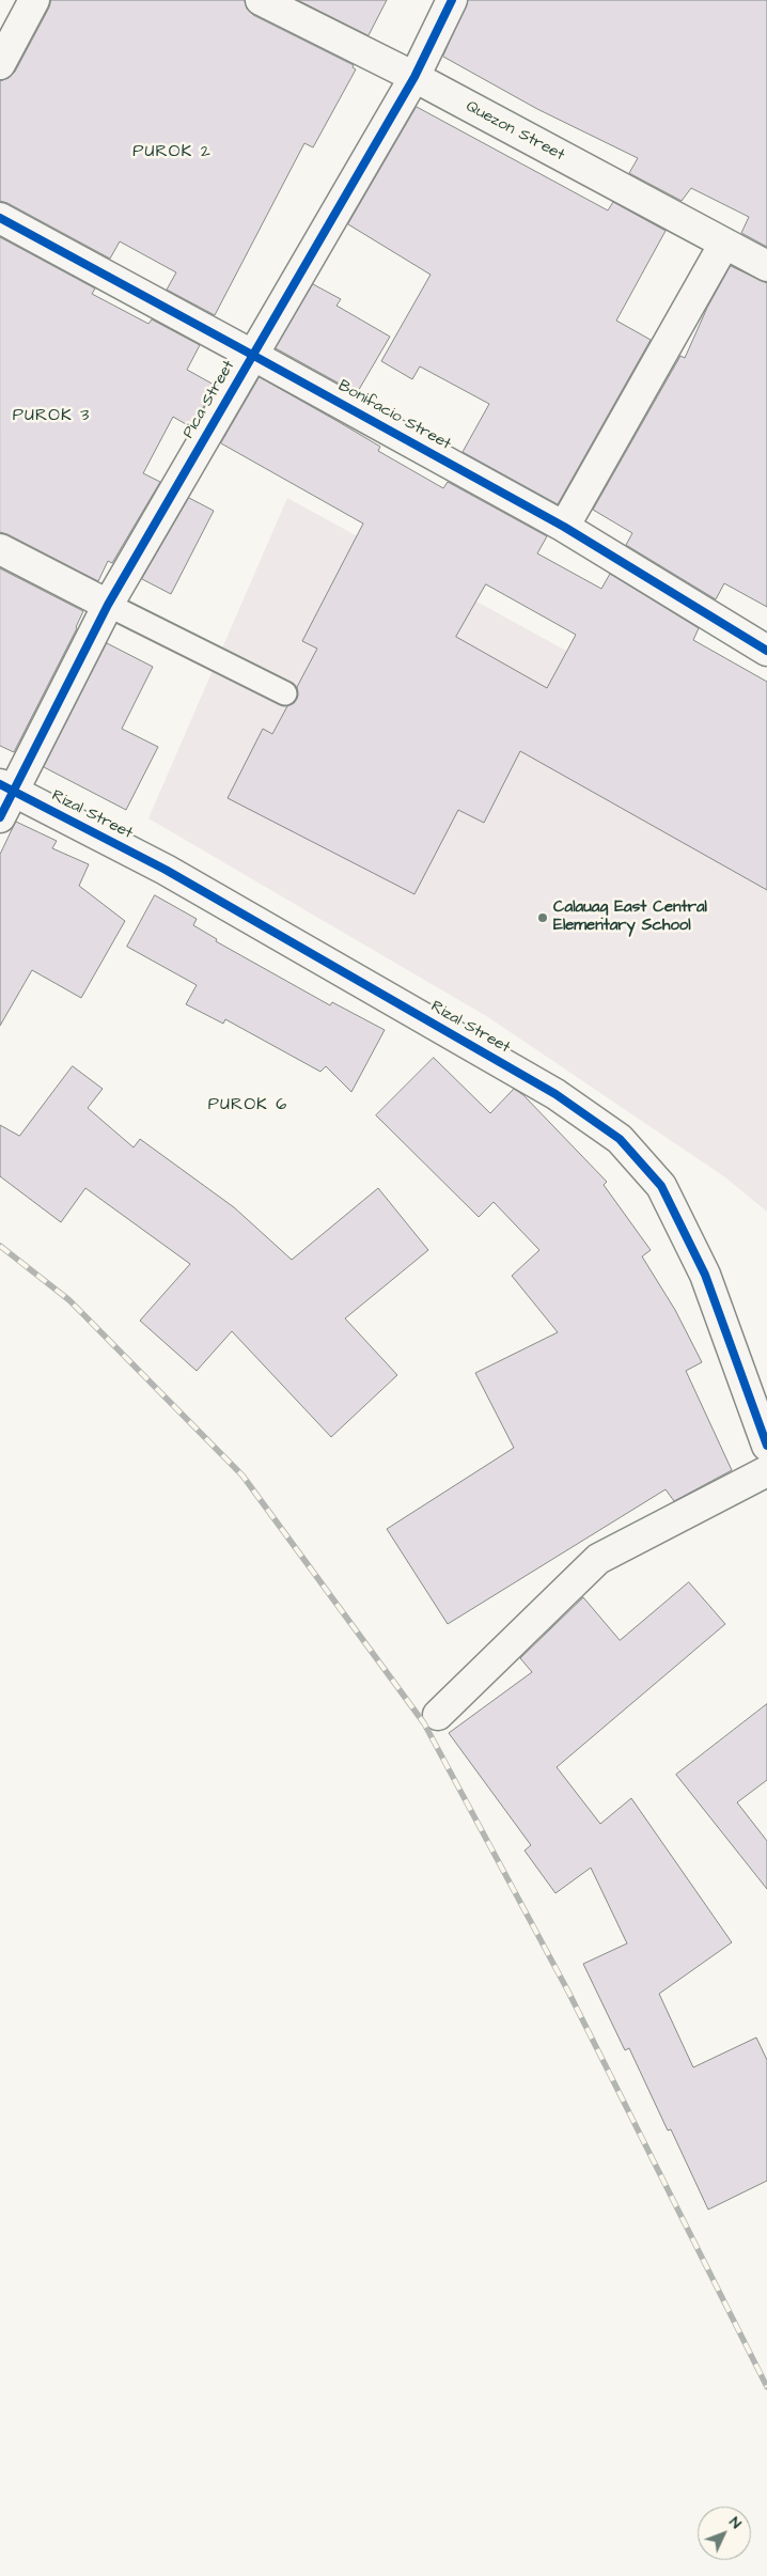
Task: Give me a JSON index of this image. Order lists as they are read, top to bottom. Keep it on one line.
{"streets":{"street":["Quezon Street","Pica Street","Bonifacio Street","Rizal Street"]},"crossings":[["Quezon Street","Pica Street"],["Pica Street","Bonifacio Street"],["Pica Street","Rizal Street"]],"districts":["PUROK 2","PUROK 3","PUROK 6"],"places":["Calauag East Central Elementary School"],"north":"top right"}
